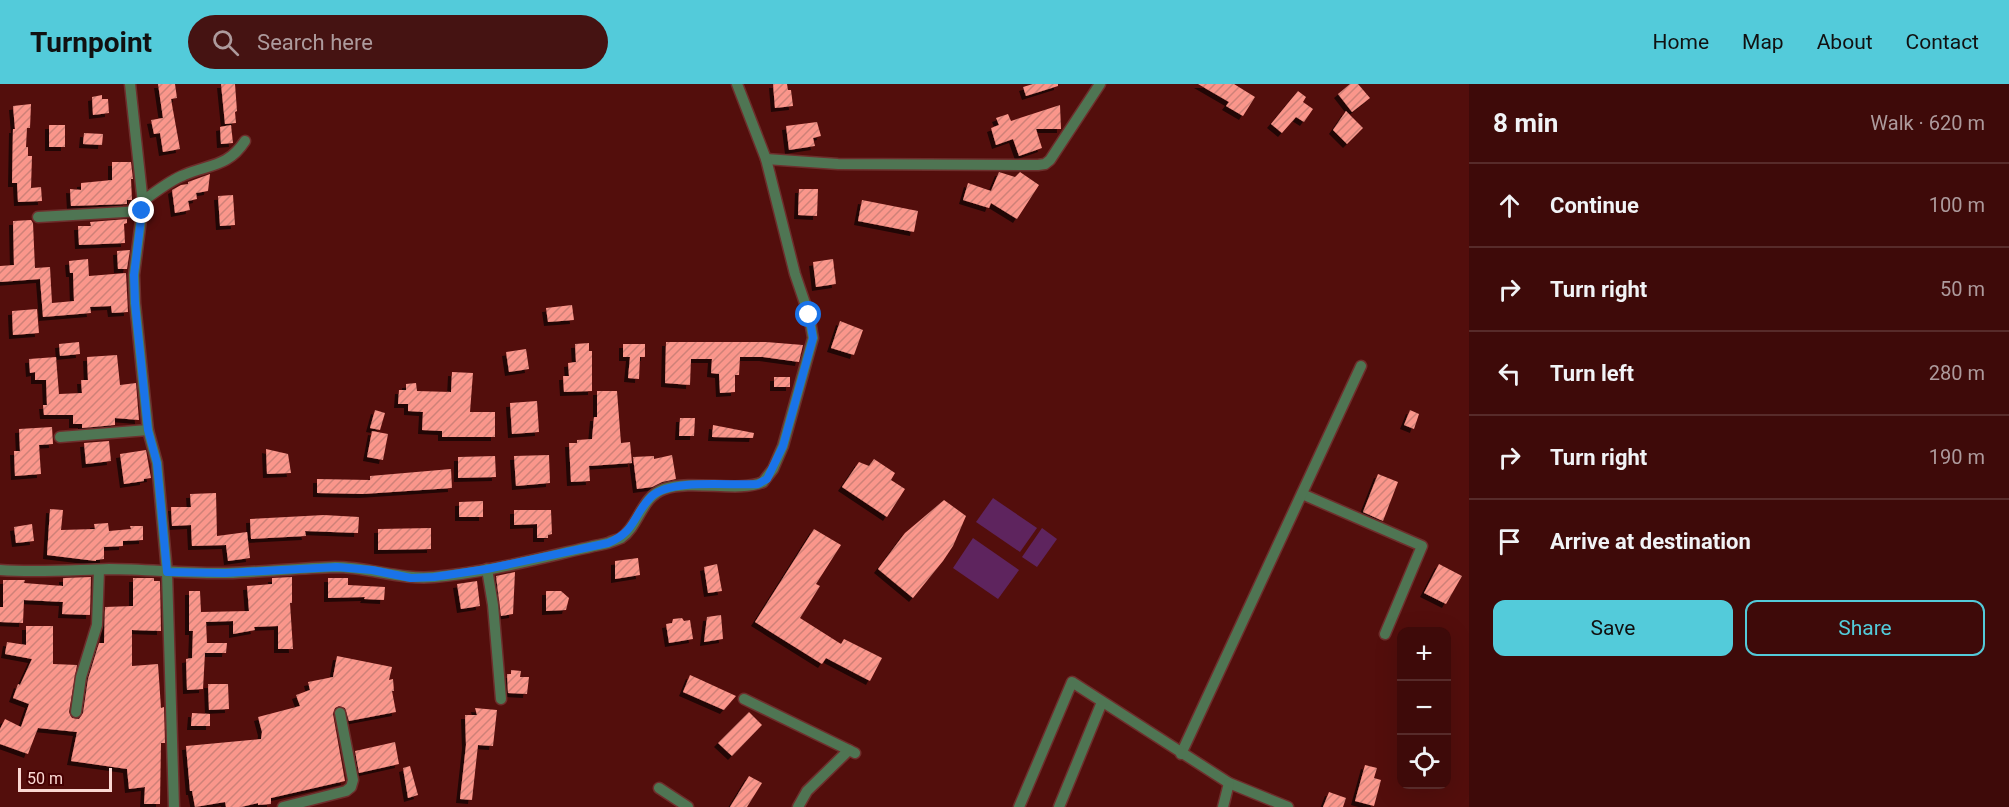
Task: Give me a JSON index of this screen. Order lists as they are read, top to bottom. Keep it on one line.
{"scale_bar":"50 m","page":{"header":"Turnpoint","search":"Search here","nav":["Home","Map","About","Contact"],"heading":["8 min","Walk · 620 m"],"list":[["Continue","100 m"],["Turn right","50 m"],["Turn left","280 m"],["Turn right","190 m"],"Arrive at destination"],"buttons":["Save","Share"],"map_buttons":["+","−"],"scale":"50 m"}}
